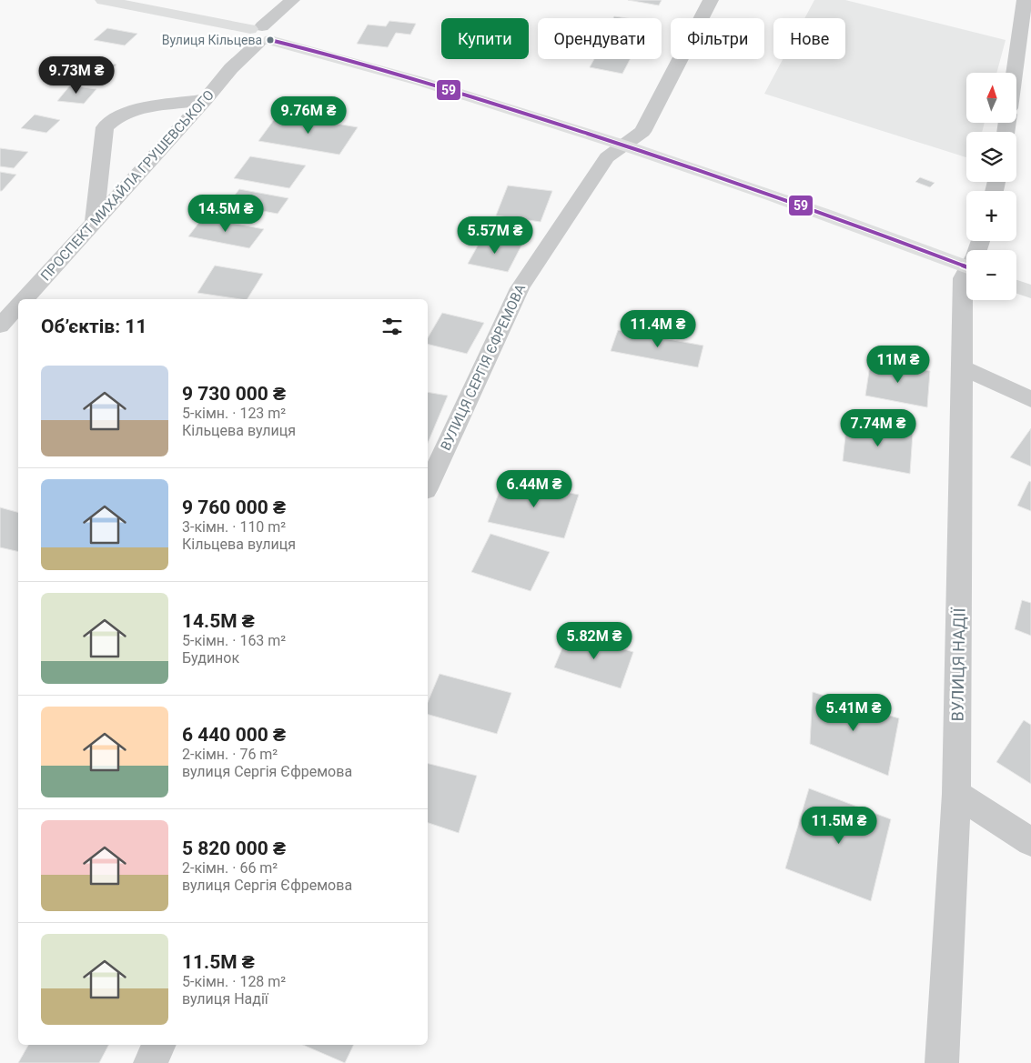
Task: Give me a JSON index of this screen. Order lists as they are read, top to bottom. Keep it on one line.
{"streets":{"street":["ПРОСПЕКТ МИХАЙЛА ГРУШЕВСЬКОГО","ВУЛИЦЯ СЕРГІЯ ЄФРЕМОВА","ВУЛИЦЯ НАДІЇ"]},"places":["Вулиця Кільцева"],"lines":["transit line 59"],"north":"top","page":{"chip":["Купити","Орендувати","Фільтри","Нове"],"price":["9.73M ₴","9.76M ₴","14.5M ₴","5.57M ₴","11.4M ₴","11M ₴","7.74M ₴","6.44M ₴","5.82M ₴","5.41M ₴","11.5M ₴"],"map_buttons":["+","−"],"heading":"Об’єктів: 11","list":[{"name":"9 730 000 ₴","note":"5-кімн. · 123 m² · Кільцева вулиця"},{"name":"9 760 000 ₴","note":"3-кімн. · 110 m² · Кільцева вулиця"},{"name":"14.5M ₴","note":"5-кімн. · 163 m² · Будинок"},{"name":"6 440 000 ₴","note":"2-кімн. · 76 m² · вулиця Сергія Єфремова"},{"name":"5 820 000 ₴","note":"2-кімн. · 66 m² · вулиця Сергія Єфремова"},{"name":"11.5M ₴","note":"5-кімн. · 128 m² · вулиця Надії"}]}}
